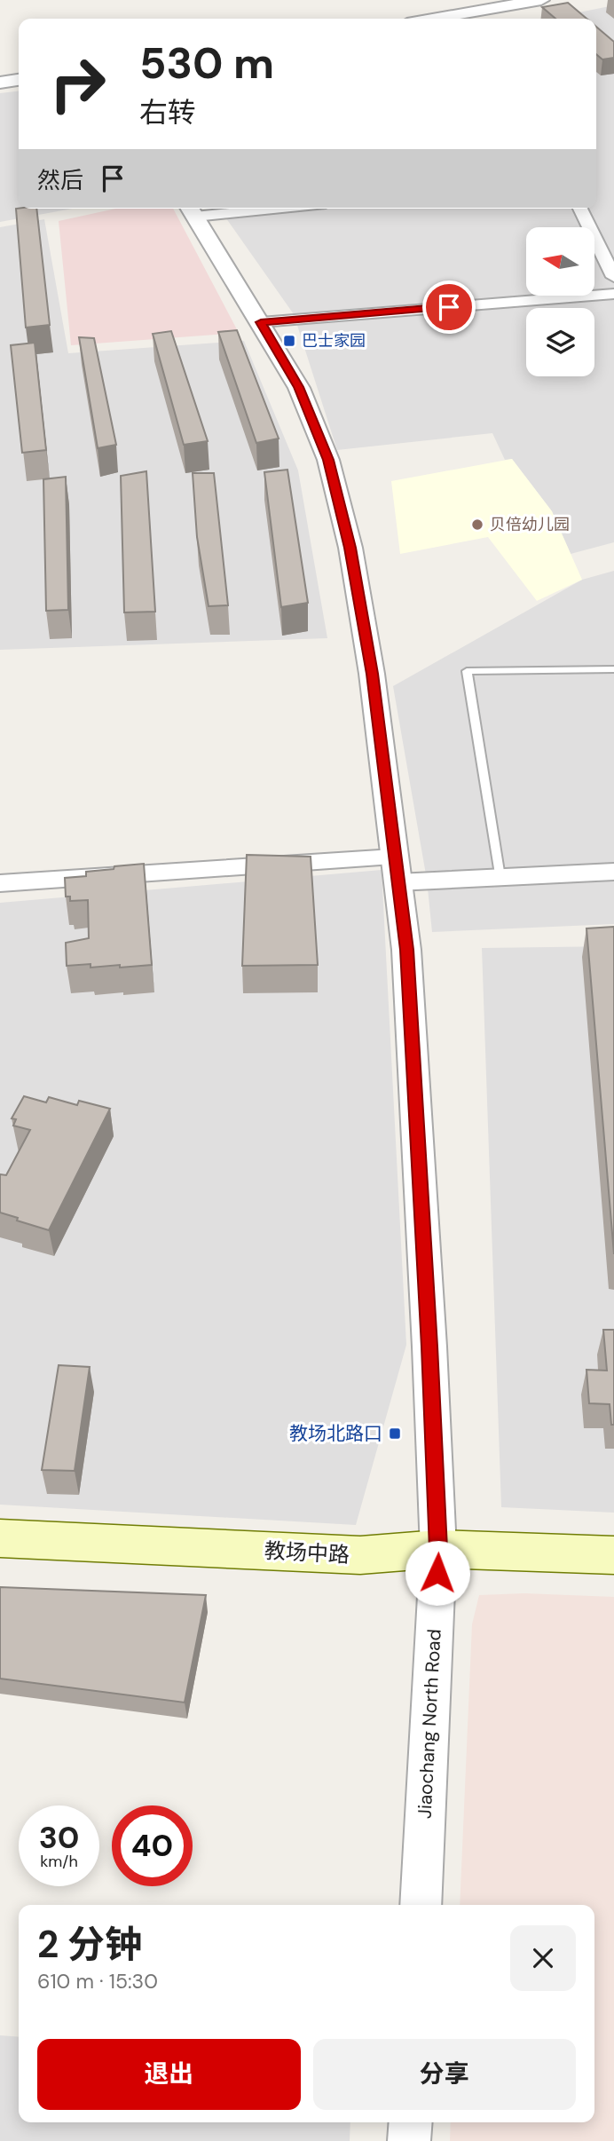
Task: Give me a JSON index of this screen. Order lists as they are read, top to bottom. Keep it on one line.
{"streets":{"main road":["教场中路"],"street":["Jiaochang North Road"]},"crossings":[["教场中路","Jiaochang North Road"]],"places":{"transit":["巴士家园","教场北路口"],"other":["贝倍幼儿园"]},"north":"left","page":{"turn":["530 m","右转"],"then":"然后","speed":"30 km/h","limit":"40","heading":["2 分钟","610 m · 15:30"],"buttons":["退出","分享"]}}
